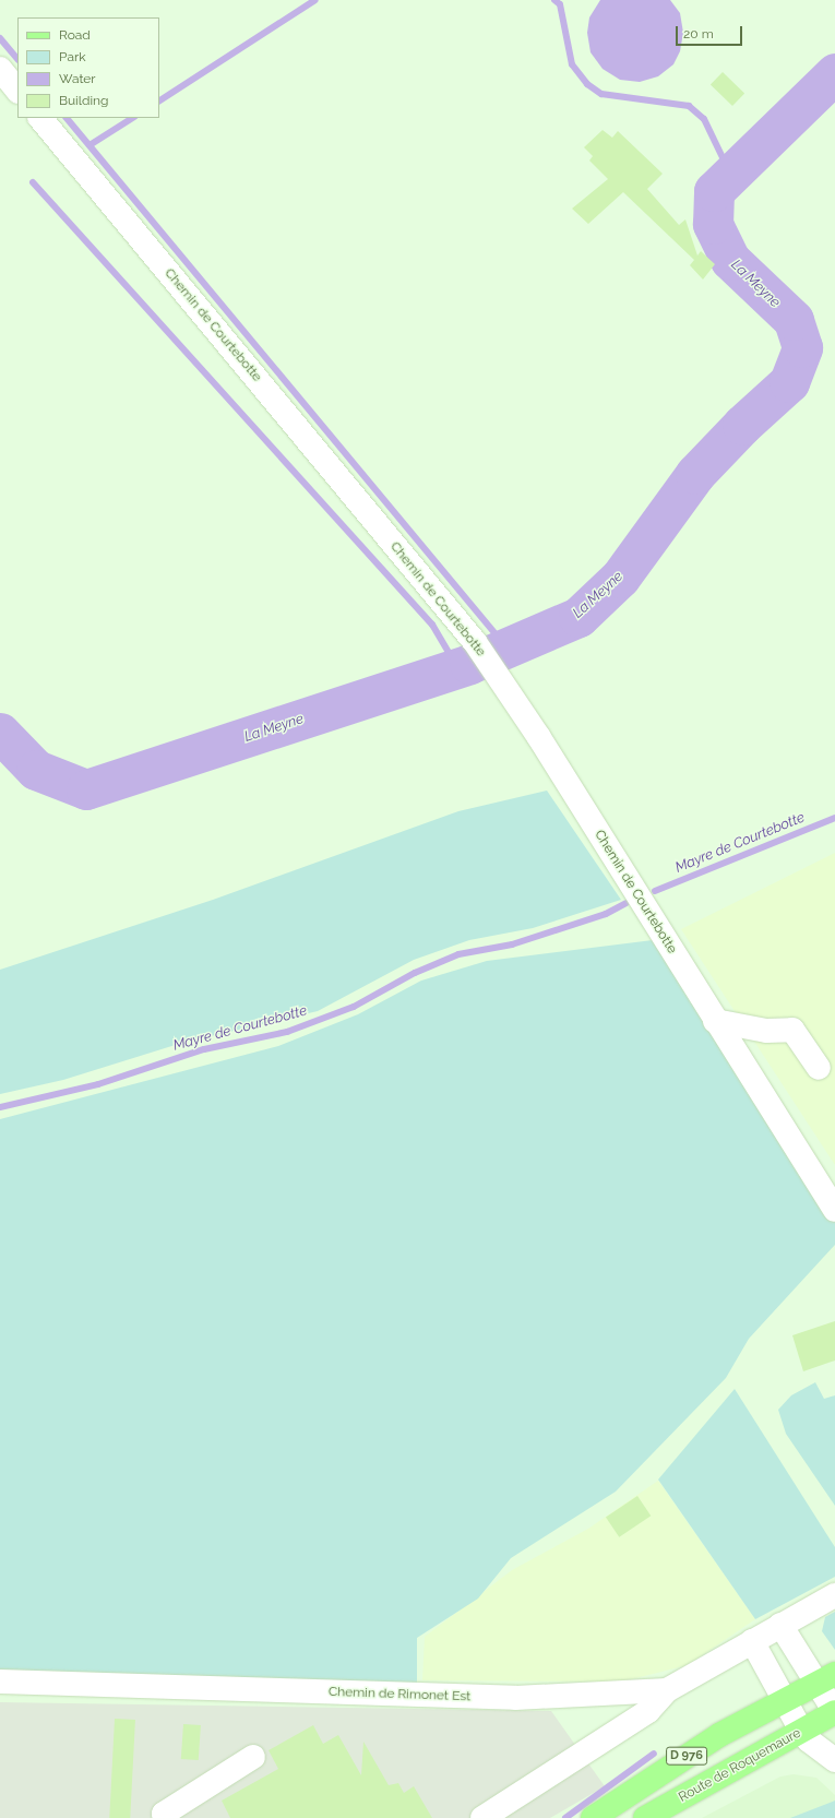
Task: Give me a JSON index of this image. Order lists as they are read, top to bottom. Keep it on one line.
{"streets":{"main road":["D 976","Route de Roquemaure"],"street":["Chemin de Courtebotte","Chemin de Rimonet Est"]},"water":["La Meyne","Mayre de Courtebotte"],"legend":["Road","Park","Water","Building"],"scale_bar":"20 m"}
